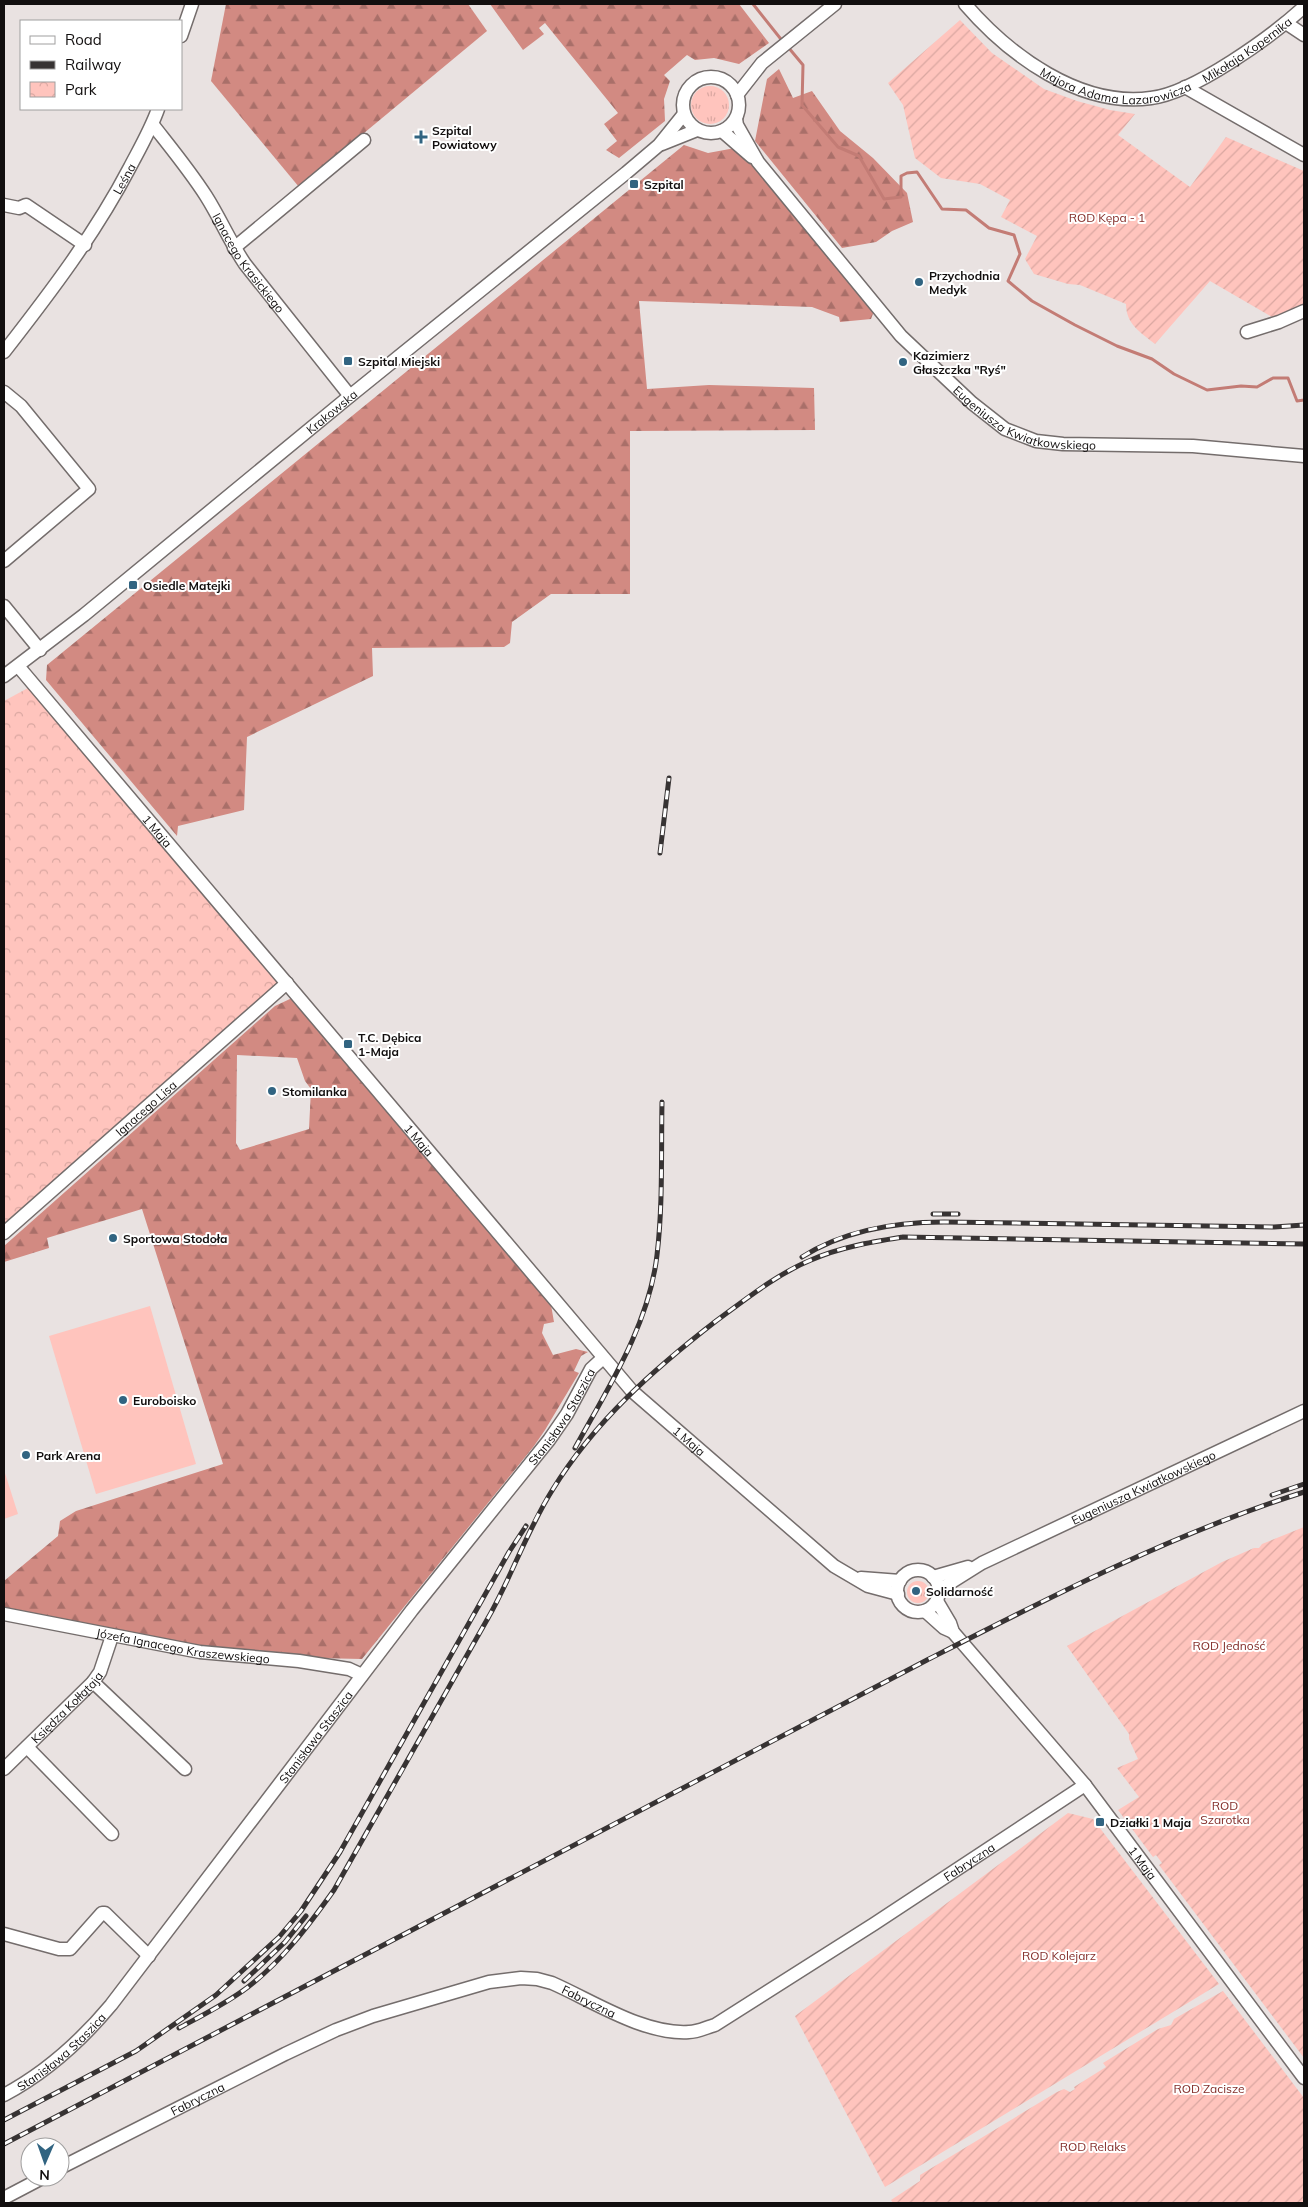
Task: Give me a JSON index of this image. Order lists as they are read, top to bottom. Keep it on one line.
{"streets":{"street":["Mikołaja Kopernika","Majora Adama Lazarowicza","Leśna","Ignacego Krasickiego","Krakowska","Eugeniusza Kwiatkowskiego","1 Maja","Ignacego Lisa","Stanisława Staszica","Józefa Ignacego Kraszewskiego","Księdza Kołłątaja","Fabryczna"]},"crossings":[["Mikołaja Kopernika","Majora Adama Lazarowicza"],["Leśna","Ignacego Krasickiego"],["Ignacego Krasickiego","Krakowska"],["Krakowska","Eugeniusza Kwiatkowskiego"],["Krakowska","1 Maja"],["Eugeniusza Kwiatkowskiego","1 Maja"],["1 Maja","Ignacego Lisa"],["1 Maja","Stanisława Staszica"],["1 Maja","Fabryczna"],["Stanisława Staszica","Józefa Ignacego Kraszewskiego"],["Józefa Ignacego Kraszewskiego","Księdza Kołłątaja"]],"parks":["ROD Kępa - 1","ROD Jedność","ROD Szarotka","ROD Kolejarz","ROD Zacisze","ROD Relaks"],"places":{"health":["Szpital Powiatowy"],"transit":["Szpital","Szpital Miejski","Osiedle Matejki","T.C. Dębica 1-Maja","Działki 1 Maja"],"other":["Przychodnia Medyk","Kazimierz Głaszczka \"Ryś\"","Stomilanka","Sportowa Stodoła","Euroboisko","Park Arena","Solidarność"]},"legend":["Road","Railway","Park"],"north":"bottom"}
